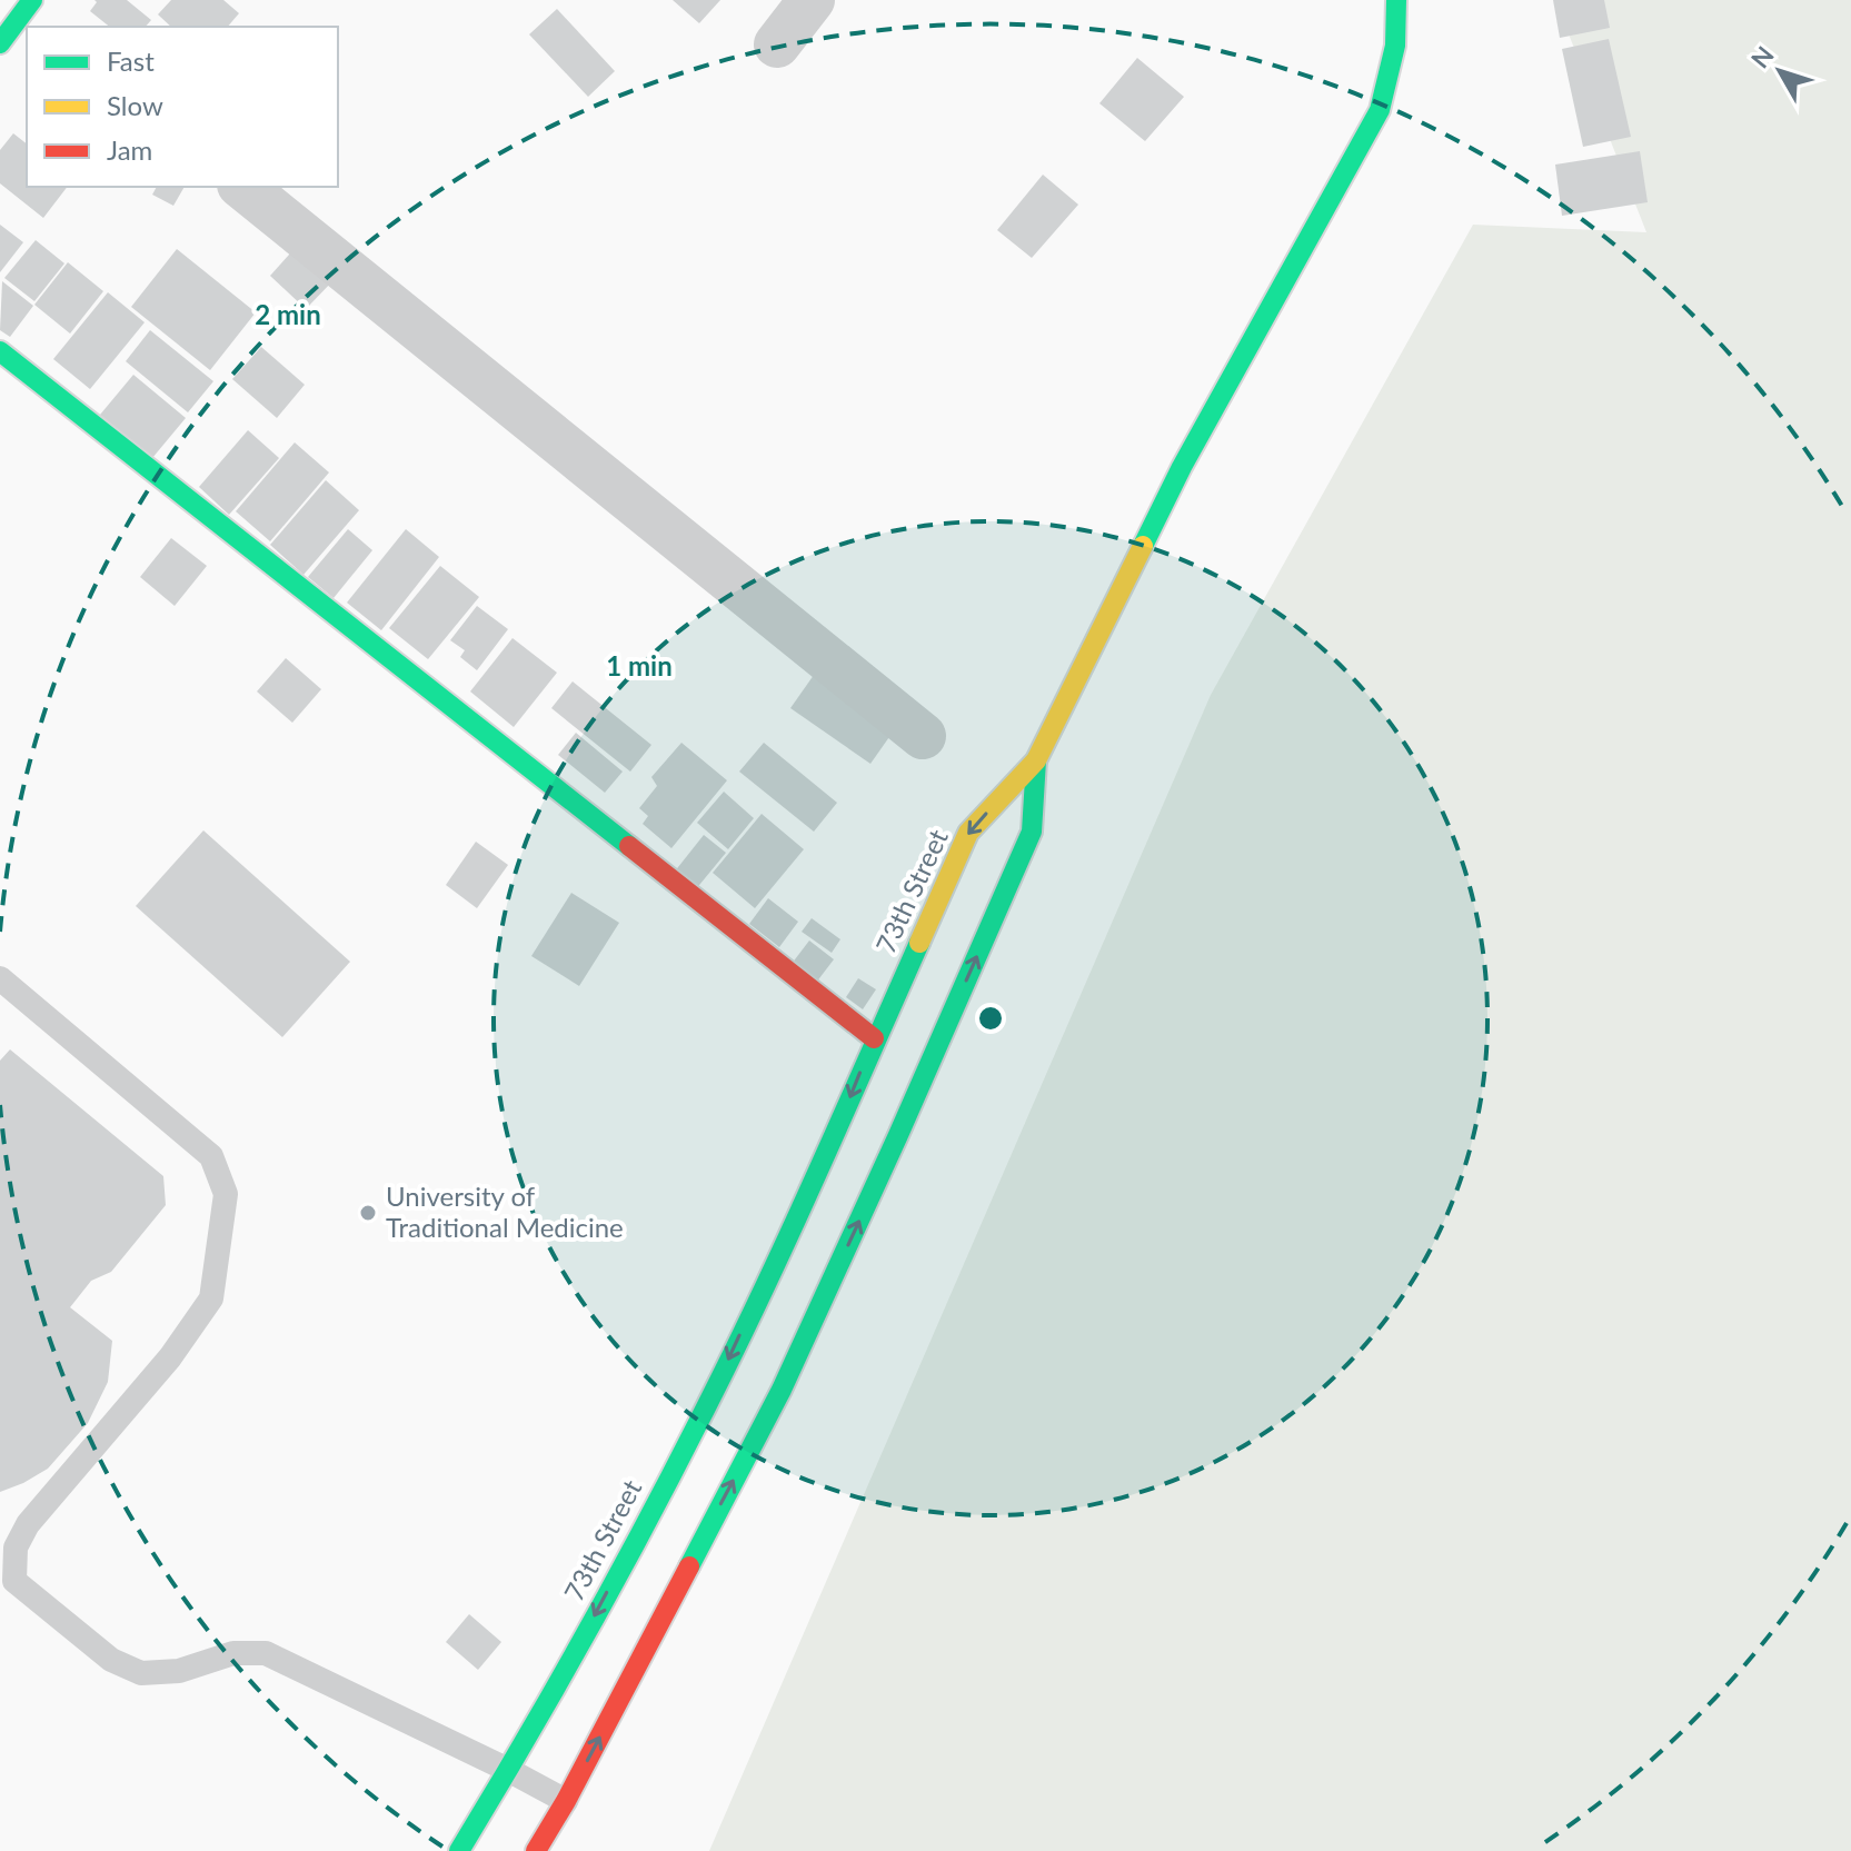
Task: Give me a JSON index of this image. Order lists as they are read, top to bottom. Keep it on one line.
{"streets":{"main road":["73th Street"]},"places":["University of Traditional Medicine"],"legend":["Fast","Slow","Jam"],"north":"top left","rings":["2 min","1 min"]}
